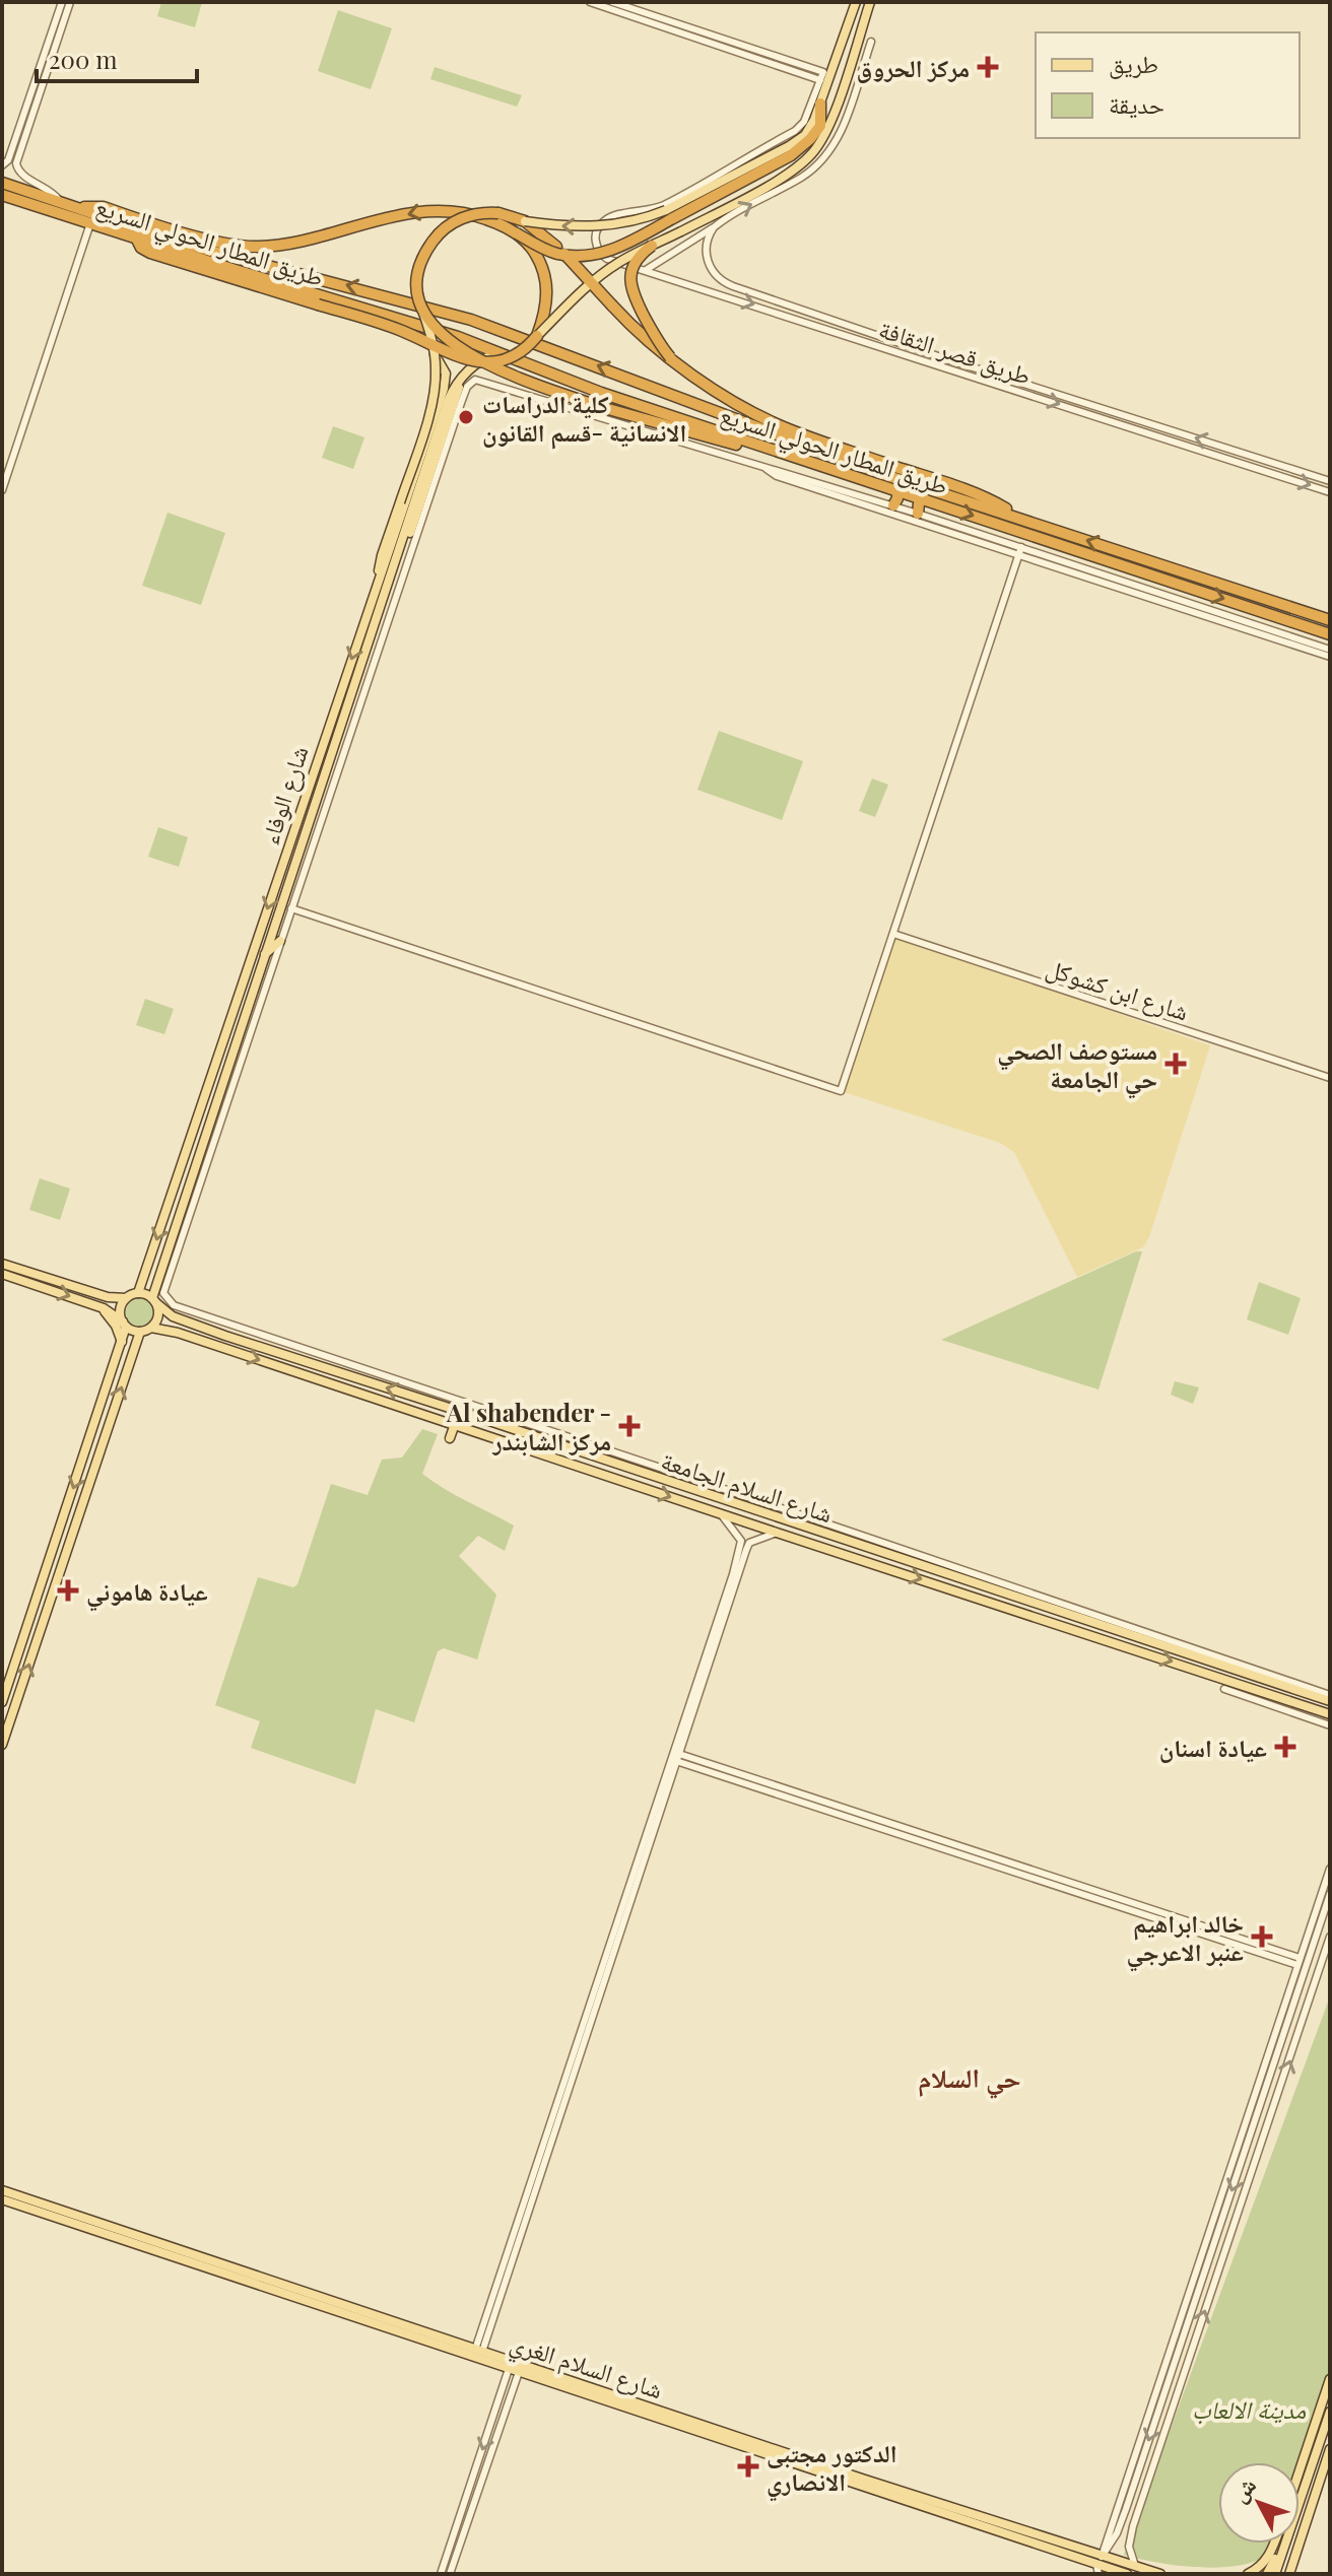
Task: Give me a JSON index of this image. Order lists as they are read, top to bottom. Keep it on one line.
{"streets":{"highway":["طريق المطار الحولي السريع"],"main road":["شارع الوفاء","شارع السلام الجامعة","شارع السلام الغري"],"street":["طريق قصر الثقافة","شارع ابن كشوكل"]},"crossings":[["شارع الوفاء","شارع السلام الجامعة"]],"districts":["حي السلام"],"parks":["مدينة الالعاب"],"places":{"health":["مركز الحروق","مستوصف الصحي حي الجامعة","Al shabender - مركز الشابندر","عيادة هاموني","عيادة اسنان","خالد ابراهيم عنبر الاعرجي","الدكتور مجتبى الانصاري"],"other":["كلية الدراسات الانسانية -قسم القانون"]},"legend":["طريق","حديقة"],"scale_bar":"200 m","north":"top left"}
